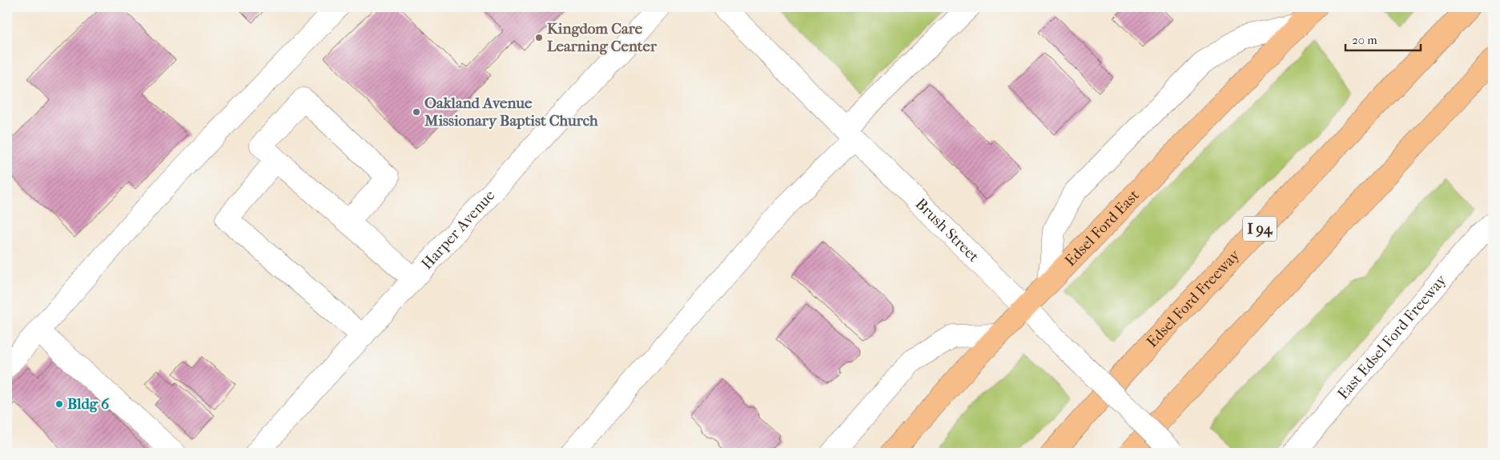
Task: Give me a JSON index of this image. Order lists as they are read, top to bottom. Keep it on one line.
{"streets":{"main road":["Edsel Ford East","I 94","Edsel Ford Freeway"],"street":["Harper Avenue","Brush Street","East Edsel Ford Freeway"]},"crossings":[["Edsel Ford East","Brush Street"]],"places":["Kingdom Care Learning Center","Oakland Avenue Missionary Baptist Church","Bldg 6"],"scale_bar":"20 m"}
